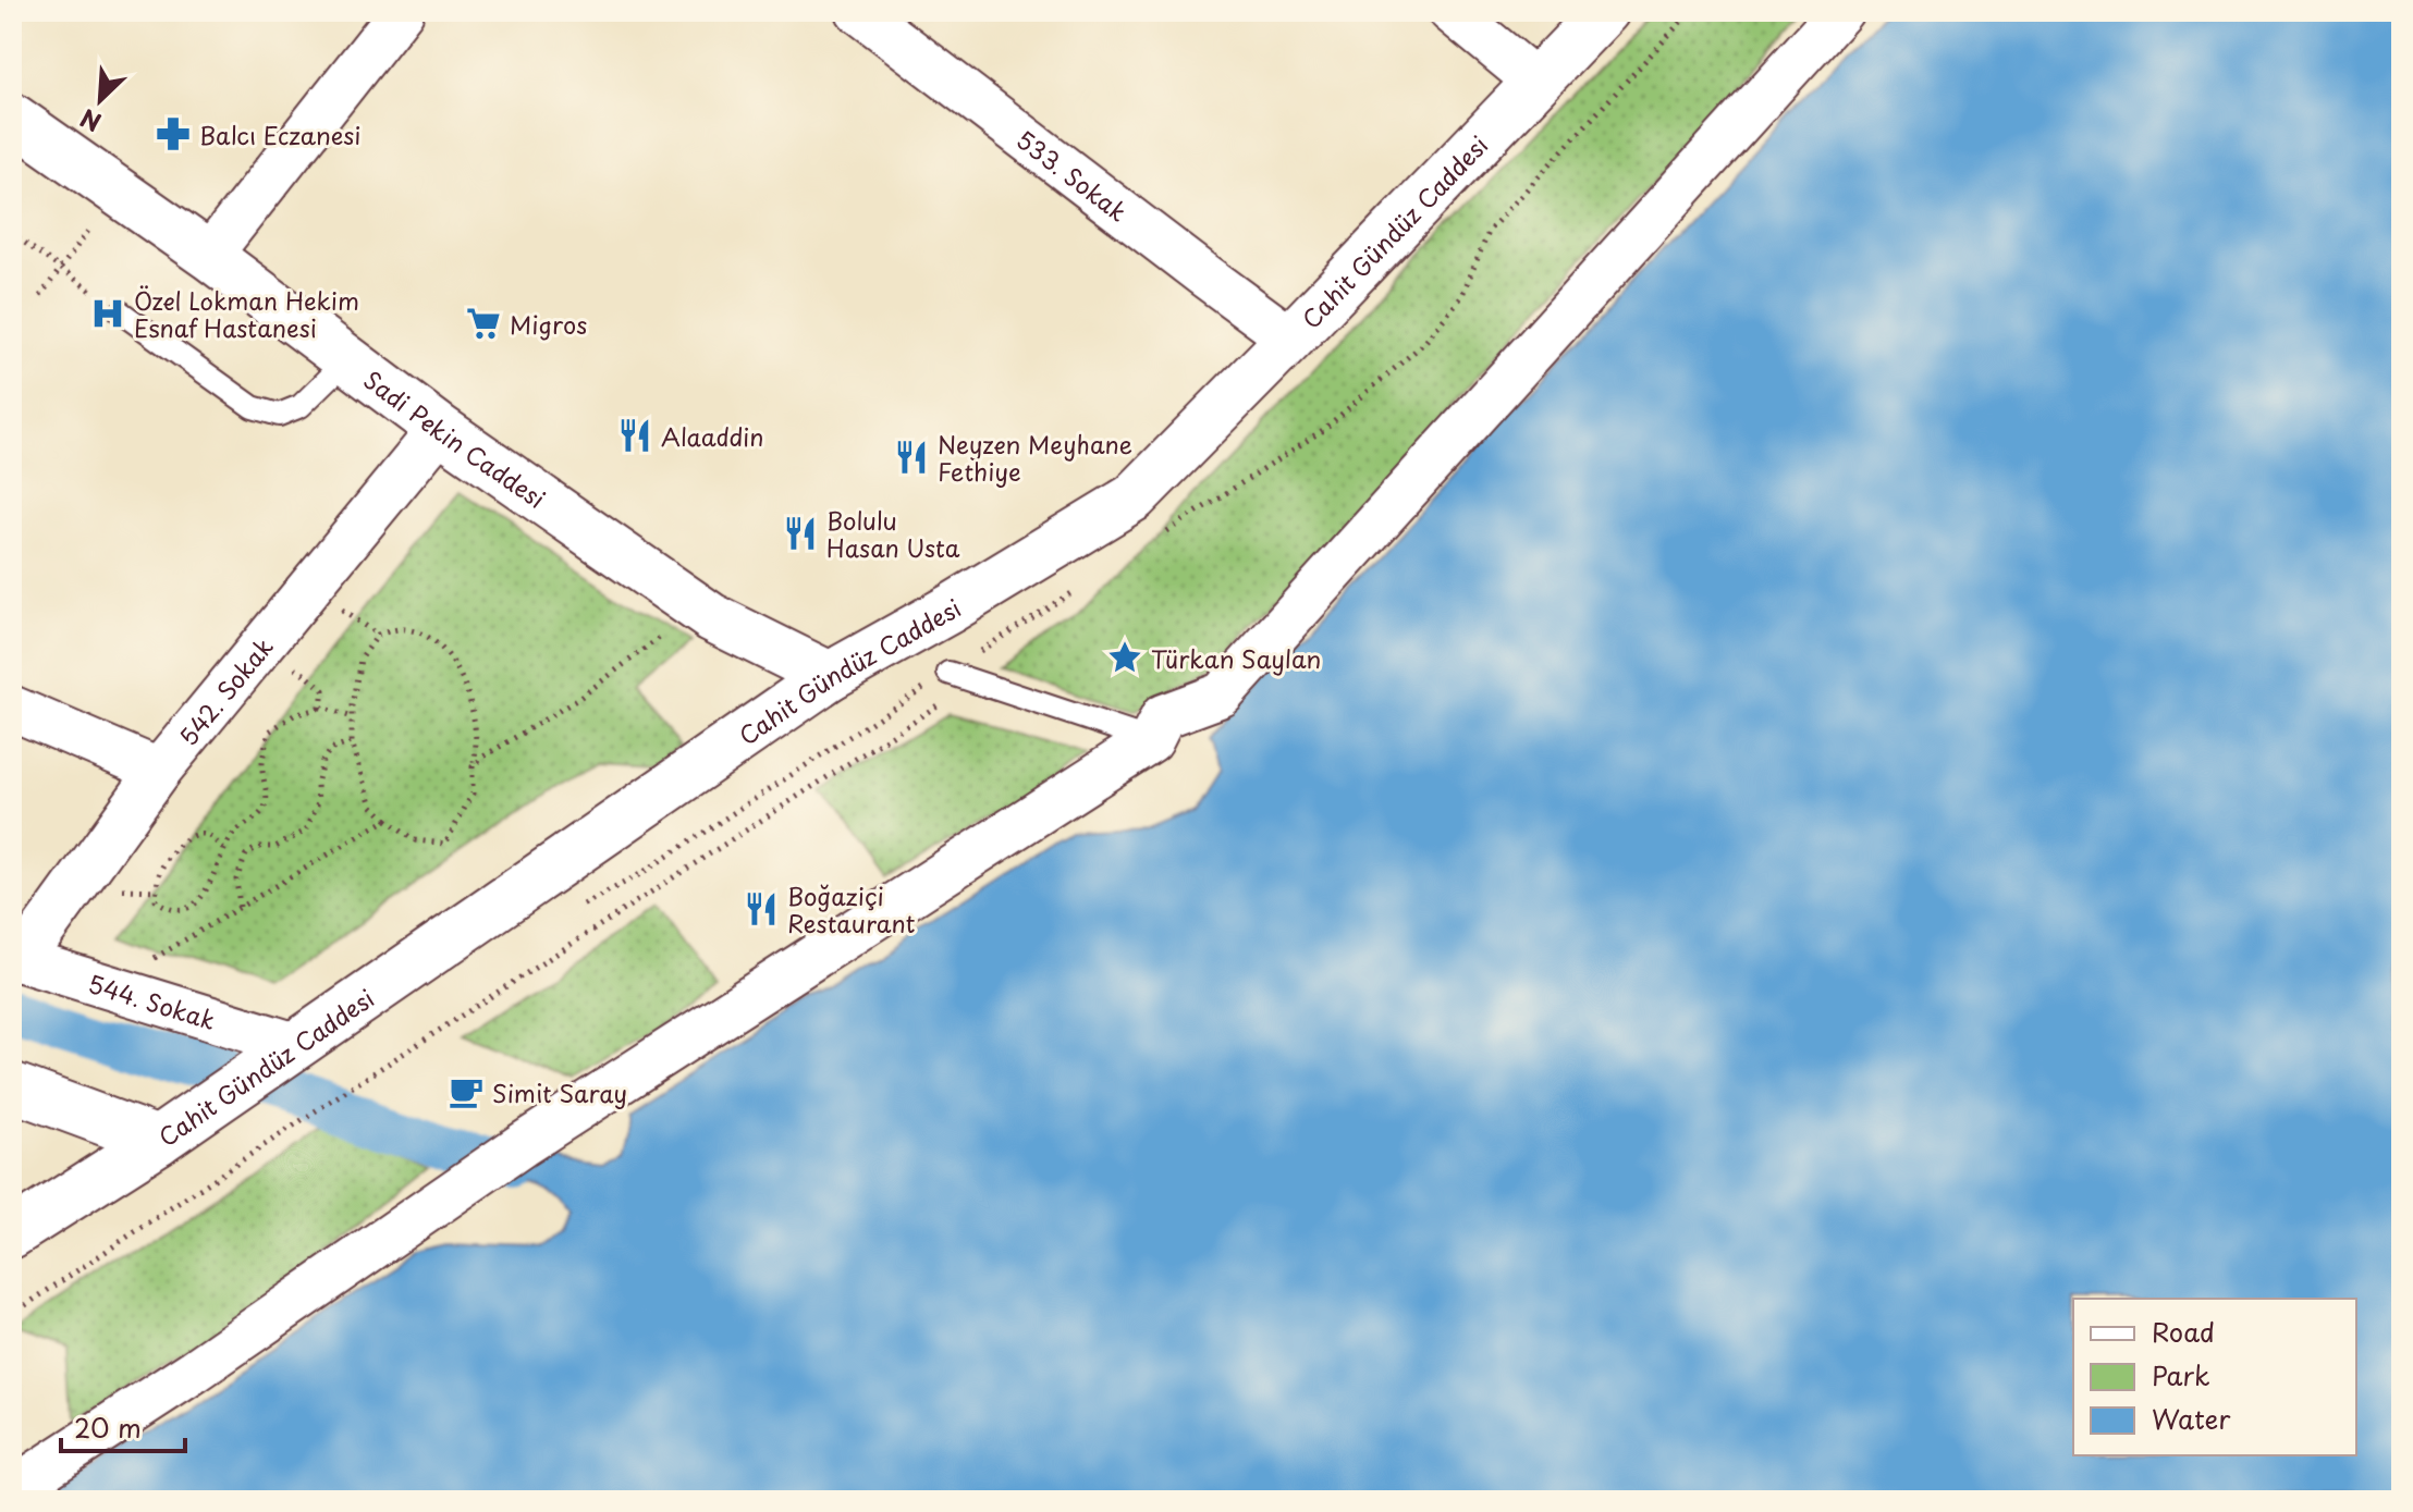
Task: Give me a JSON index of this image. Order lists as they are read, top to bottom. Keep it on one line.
{"streets":{"main road":["Cahit Gündüz Caddesi","Sadi Pekin Caddesi"],"street":["533. Sokak","542. Sokak","544. Sokak"]},"crossings":[["533. Sokak","Cahit Gündüz Caddesi"],["Cahit Gündüz Caddesi","Sadi Pekin Caddesi"],["Cahit Gündüz Caddesi","544. Sokak"],["Sadi Pekin Caddesi","542. Sokak"],["542. Sokak","544. Sokak"]],"places":{"pharmacy":["Balcı Eczanesi"],"hospital":["Özel Lokman Hekim Esnaf Hastanesi"],"supermarket":["Migros"],"restaurant":["Alaaddin","Neyzen Meyhane Fethiye","Bolulu Hasan Usta","Boğaziçi Restaurant"],"place":["Türkan Saylan"],"cafe":["Simit Saray"]},"legend":["Road","Park","Water"],"scale_bar":"20 m","north":"bottom left"}
